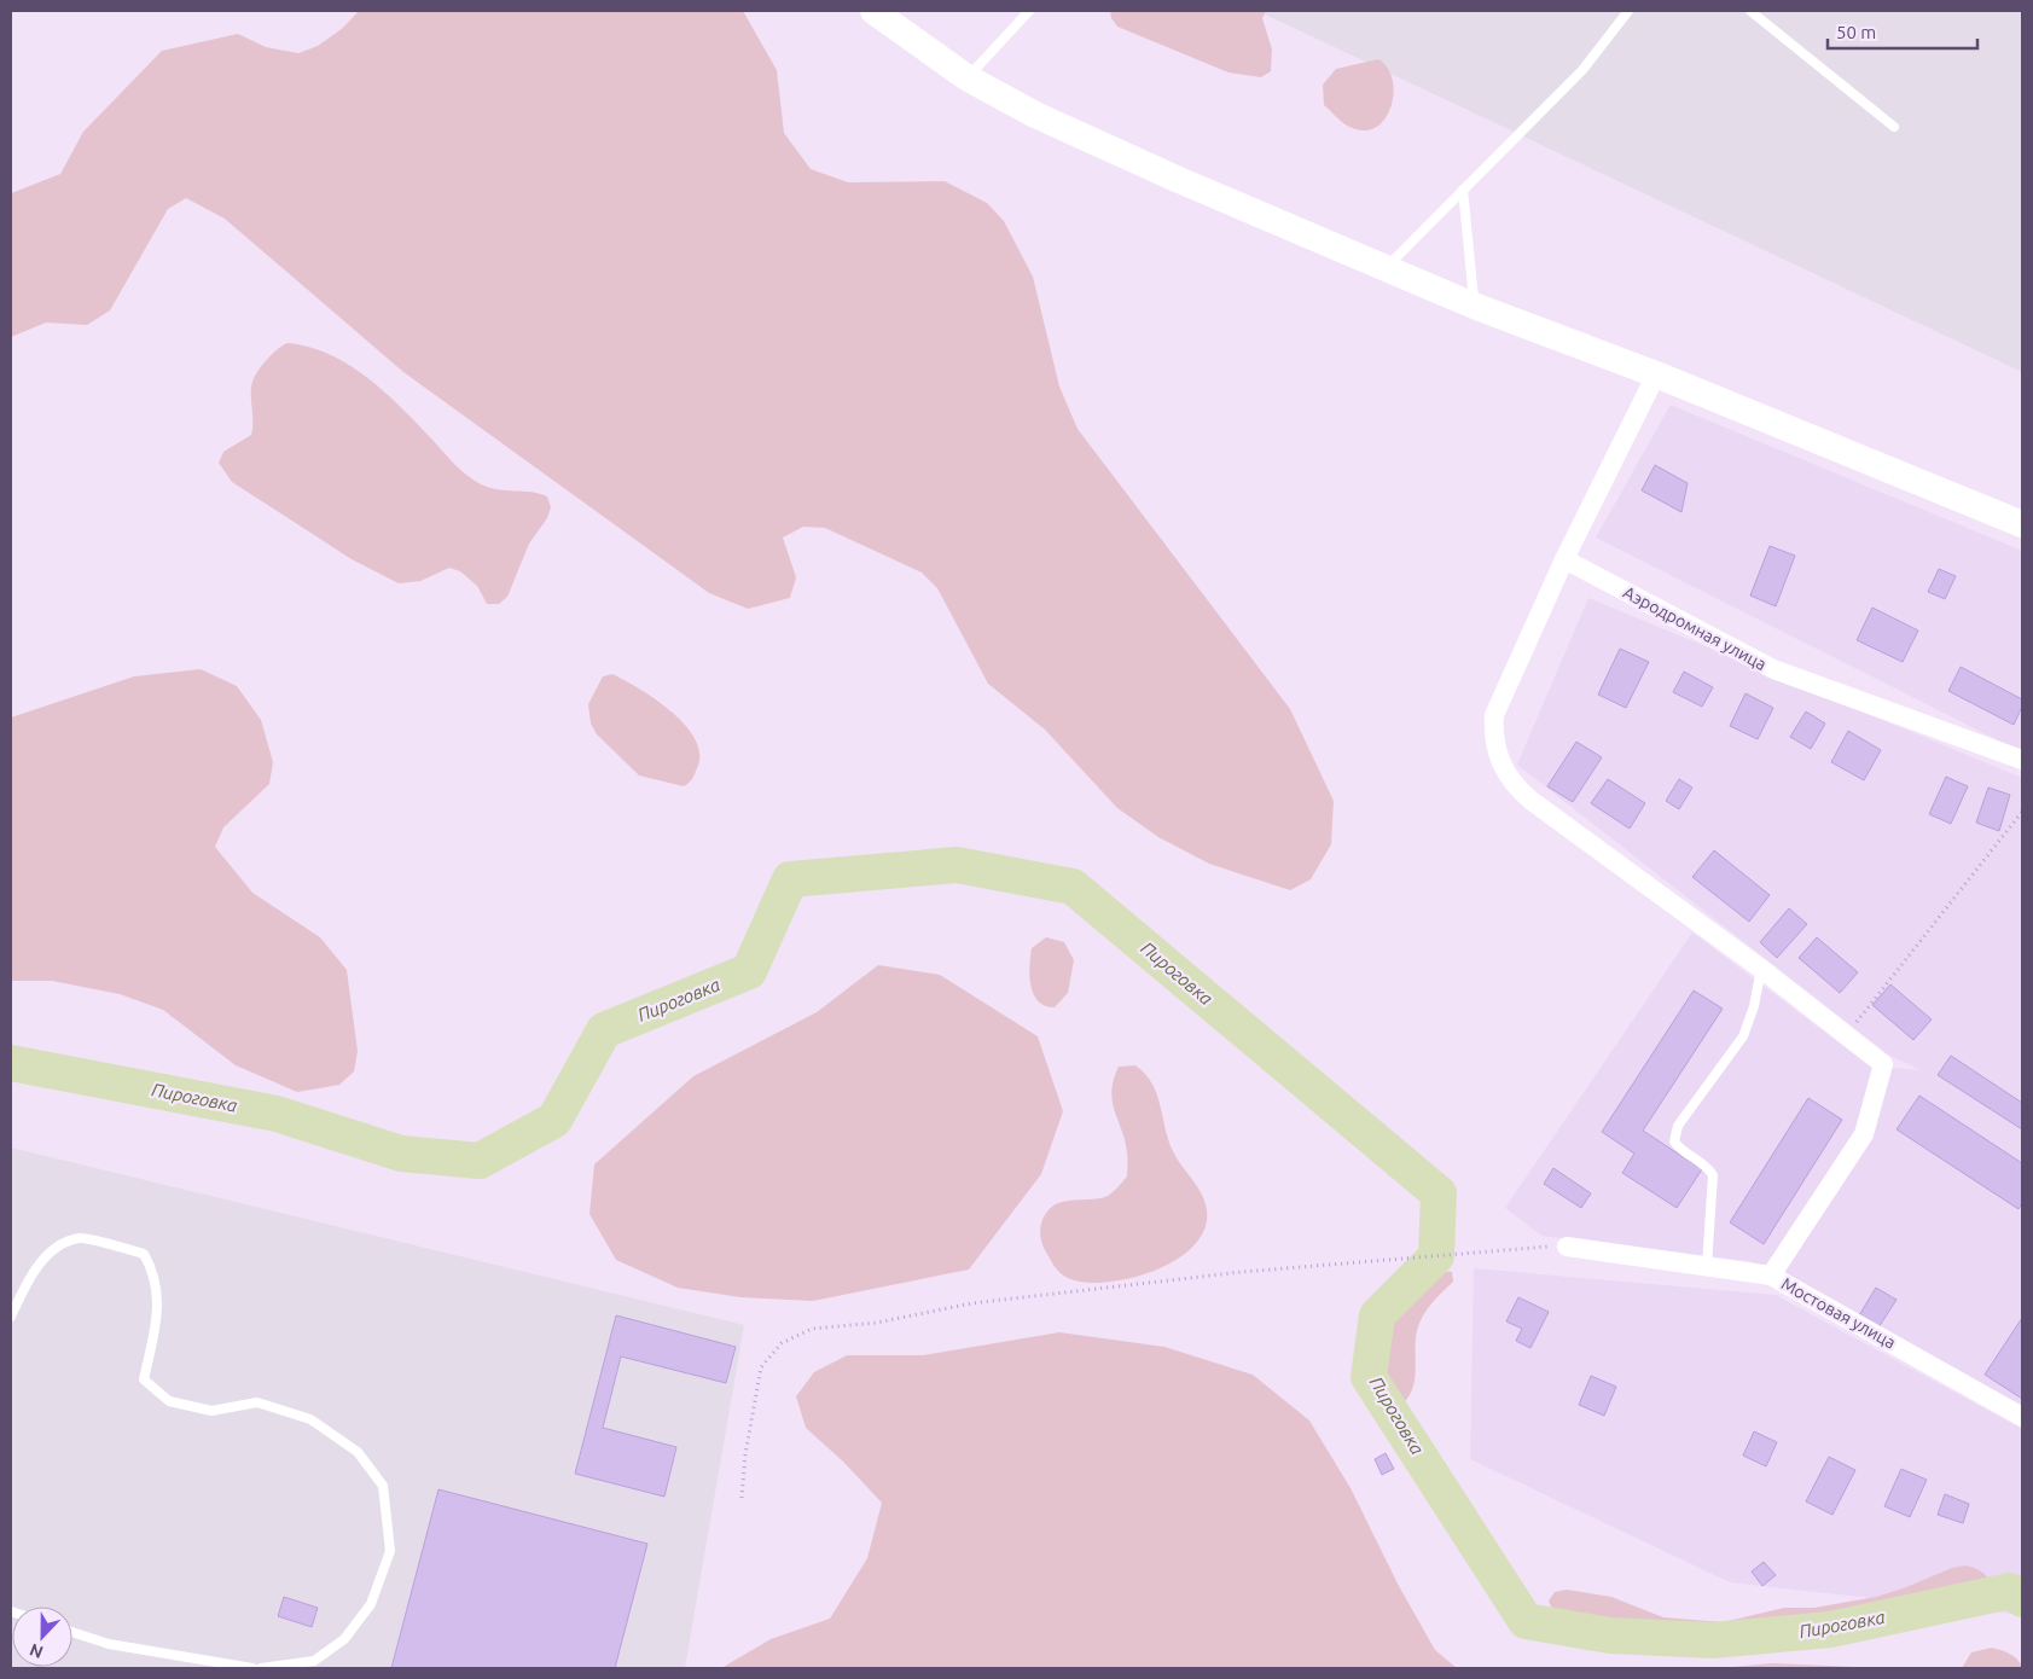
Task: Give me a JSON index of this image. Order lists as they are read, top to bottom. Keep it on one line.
{"streets":{"street":["Аэродромная улица","Мостовая улица"]},"water":["Пироговка"],"scale_bar":"50 m","north":"bottom"}
